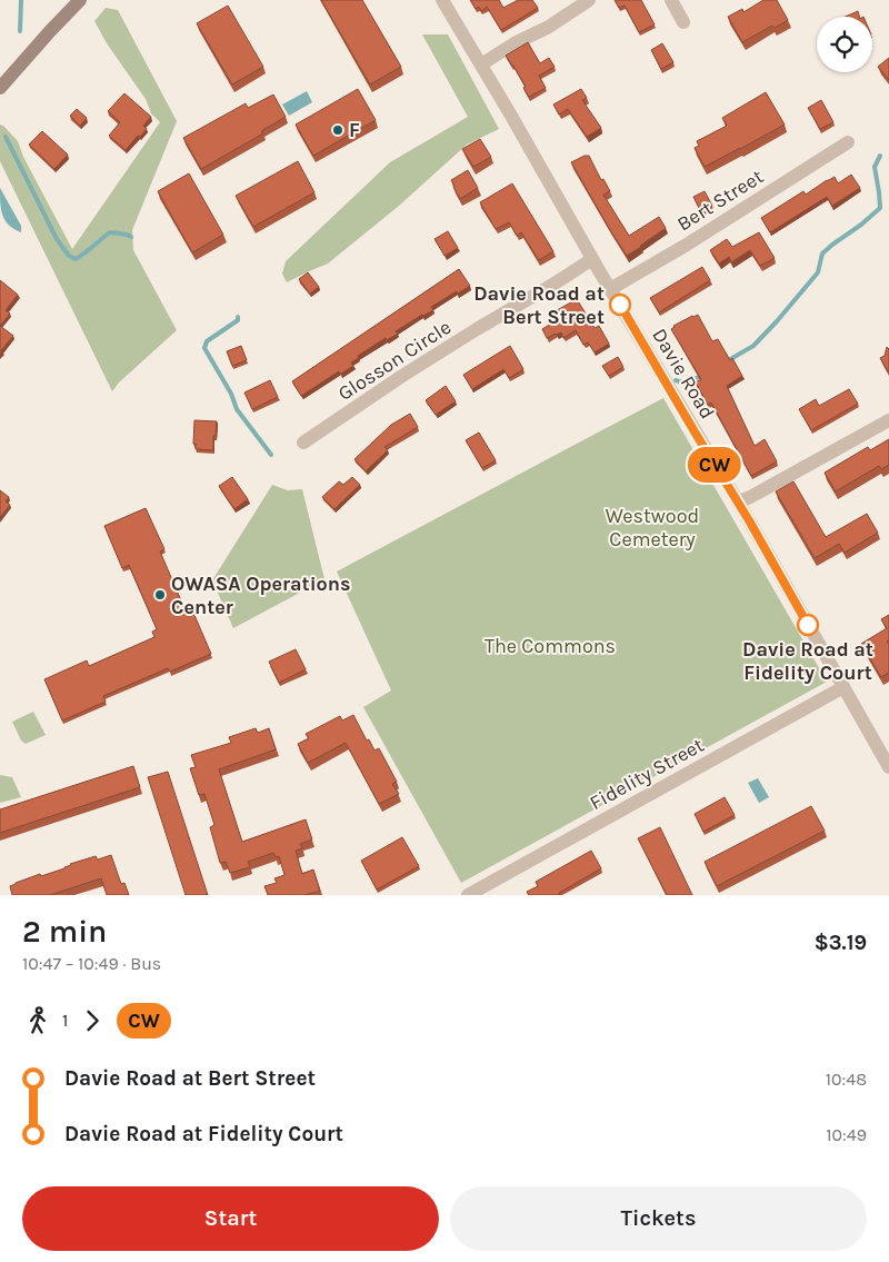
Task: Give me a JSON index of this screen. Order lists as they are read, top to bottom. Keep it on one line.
{"streets":{"street":["Bert Street","Glosson Circle","Davie Road","Fidelity Street"]},"crossings":[["Bert Street","Davie Road"],["Glosson Circle","Davie Road"],["Davie Road","Fidelity Street"]],"parks":["Westwood Cemetery","The Commons"],"places":["F","Davie Road at Bert Street","OWASA Operations Center","Davie Road at Fidelity Court"],"lines":["bus line CW"],"page":{"on_map":"CW","heading":["2 min","10:47 – 10:49 · Bus","$3.19"],"legs":["1","CW"],"list":[{"name":"Davie Road at Bert Street","value":"10:48"},{"name":"Davie Road at Fidelity Court","value":"10:49"}],"buttons":["Start","Tickets"]}}
